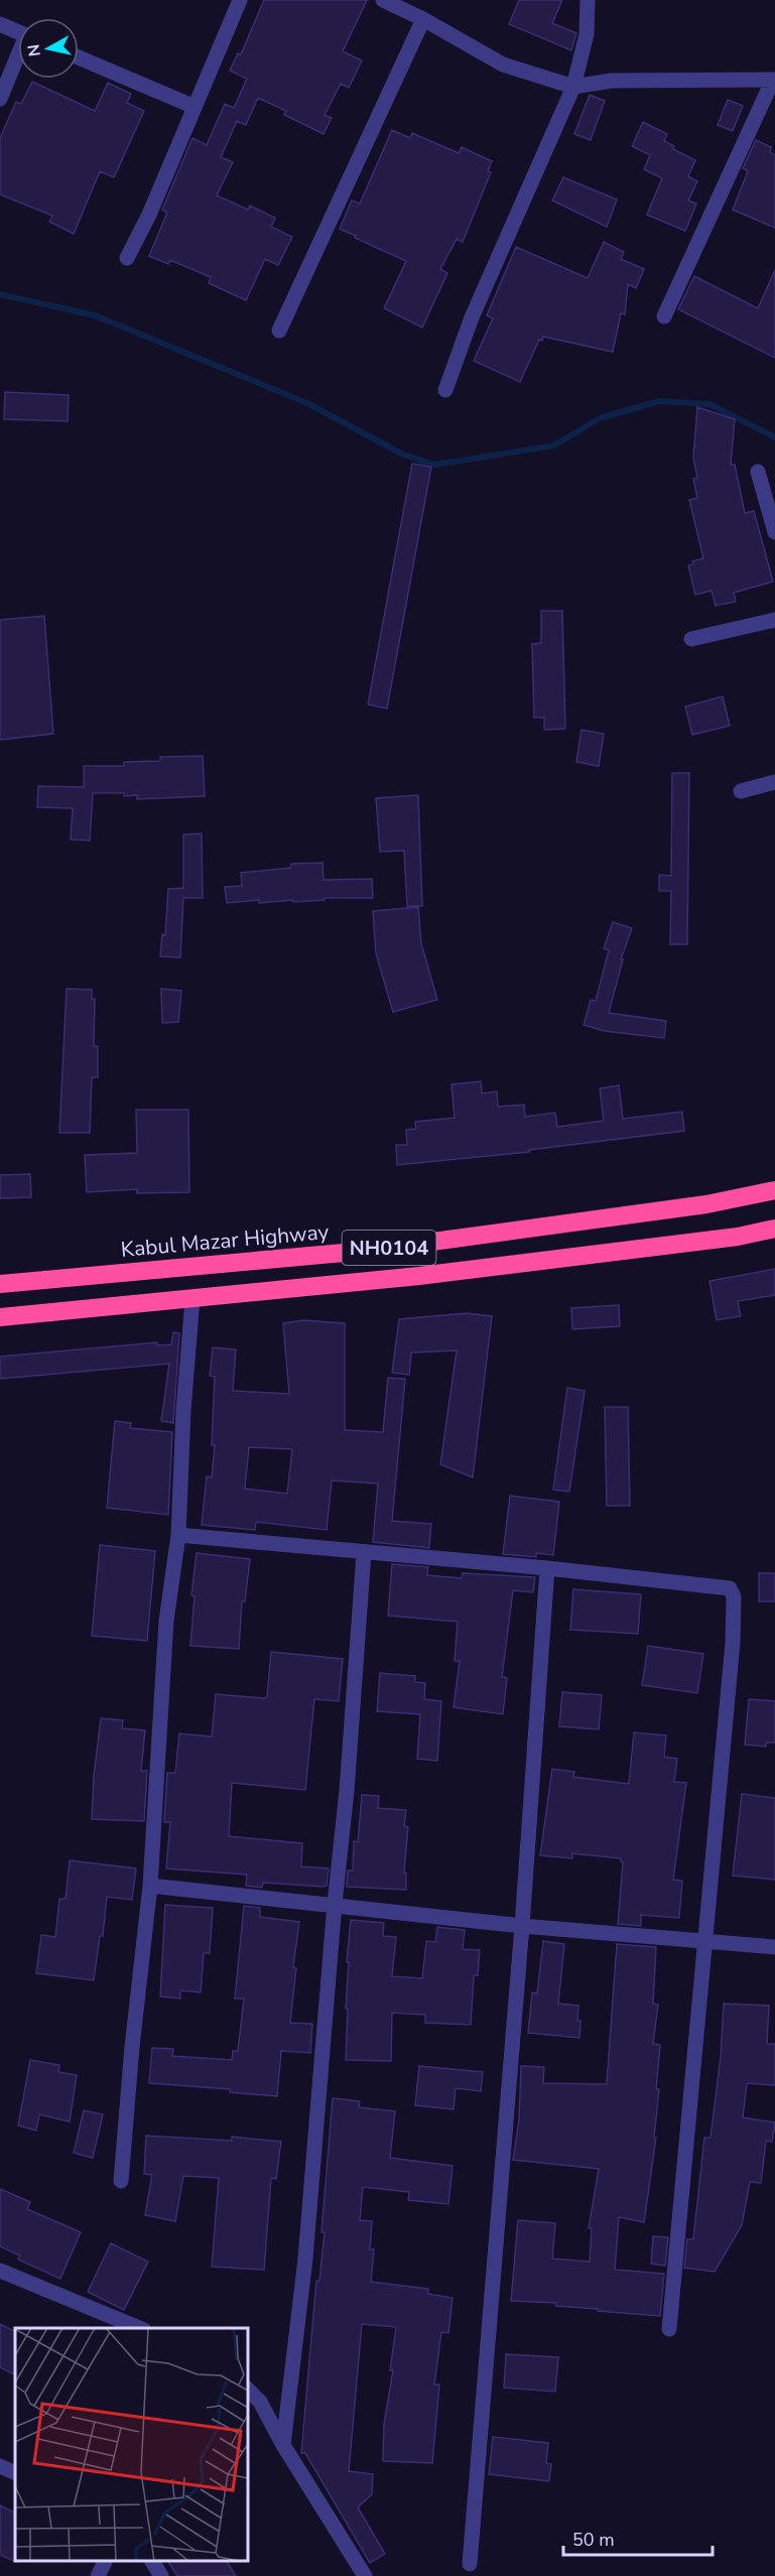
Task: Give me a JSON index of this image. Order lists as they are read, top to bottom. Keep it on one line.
{"streets":{"highway":["Kabul Mazar Highway","NH0104"]},"scale_bar":"50 m","north":"left"}
